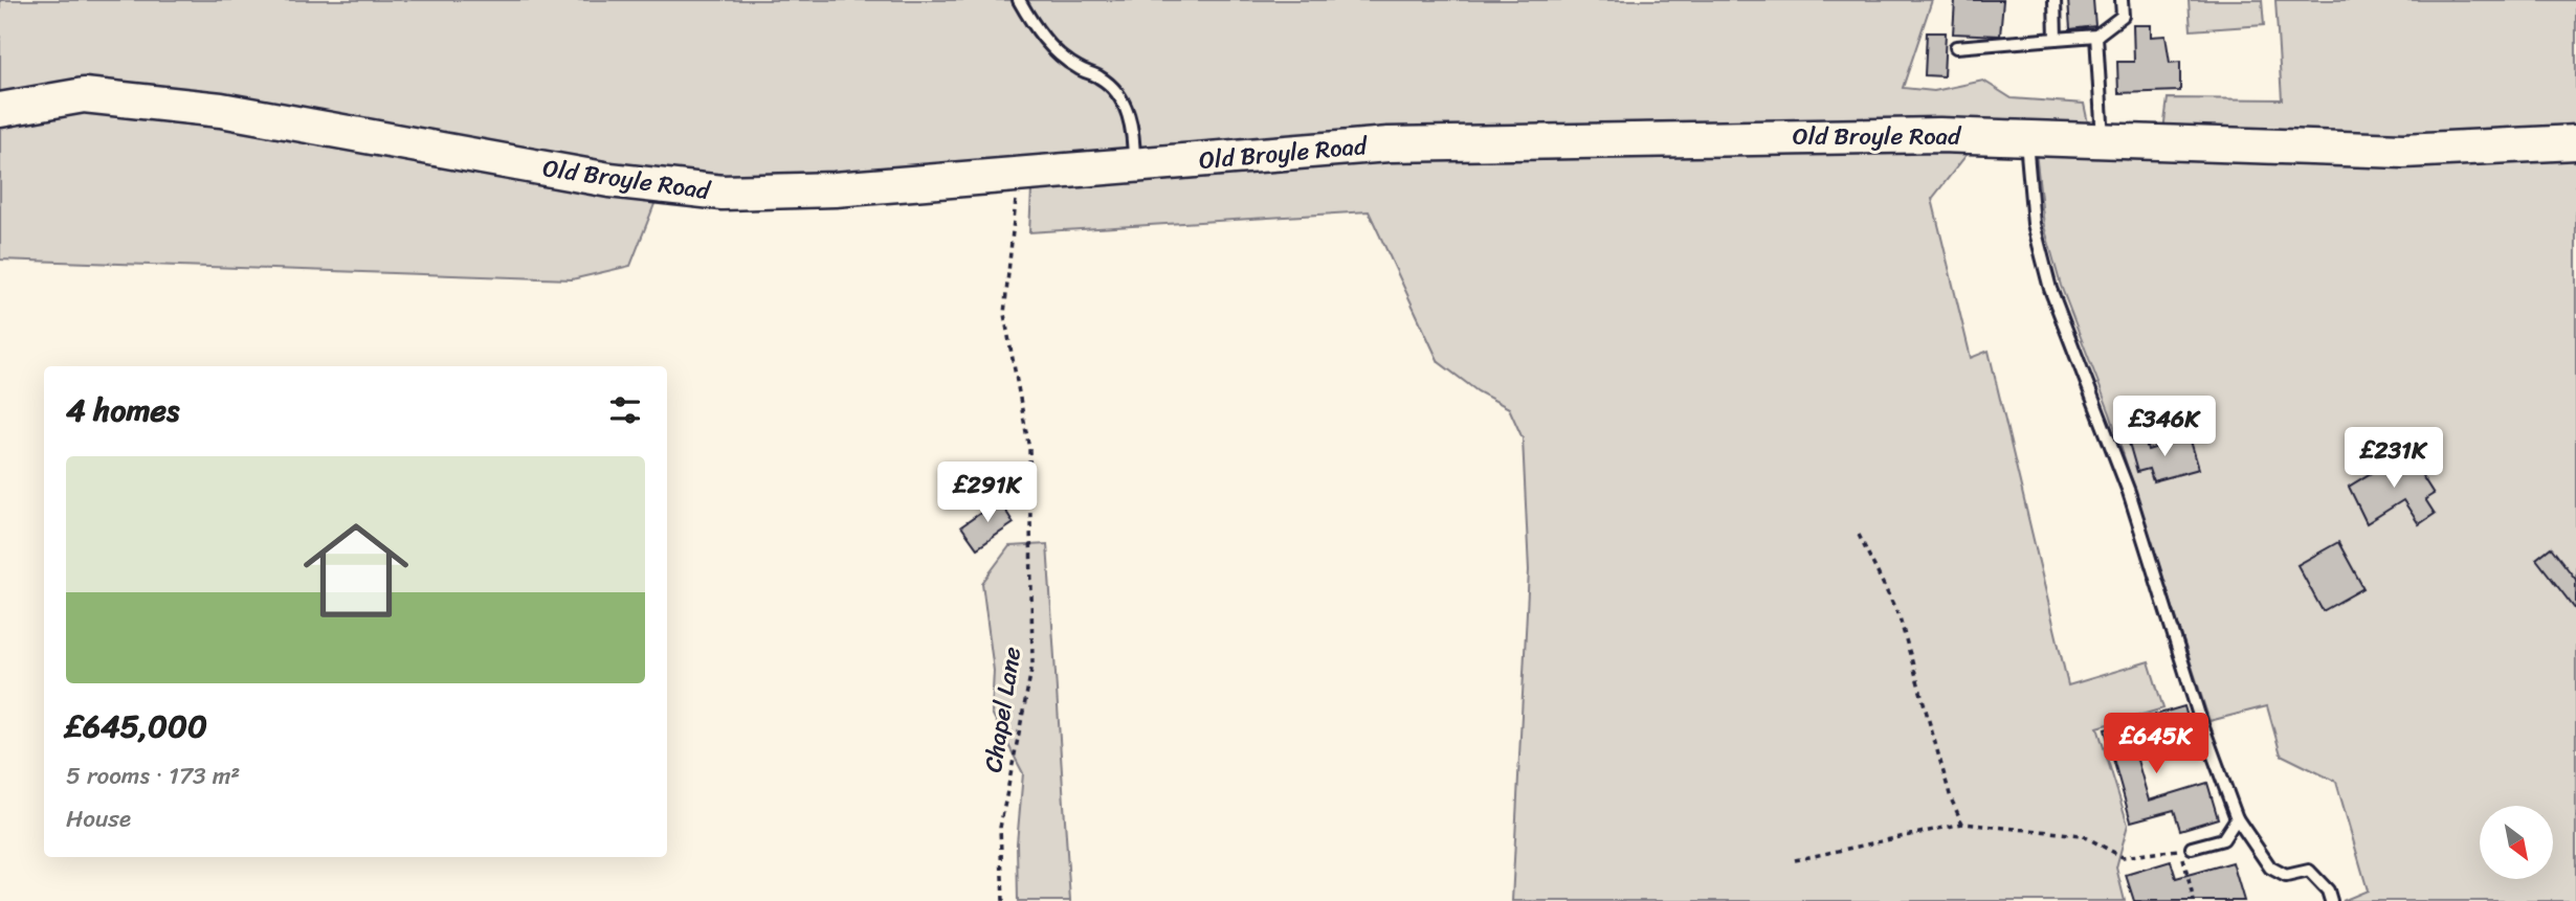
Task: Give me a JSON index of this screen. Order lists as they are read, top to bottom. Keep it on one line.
{"streets":{"main road":["Old Broyle Road"],"path":["Chapel Lane"]},"crossings":[["Old Broyle Road","Chapel Lane"]],"north":"bottom right","page":{"heading":"4 homes","price":["£346K","£231K","£291K","£645K"],"list":[{"name":"£645,000","note":"5 rooms · 173 m² · House"}]}}
